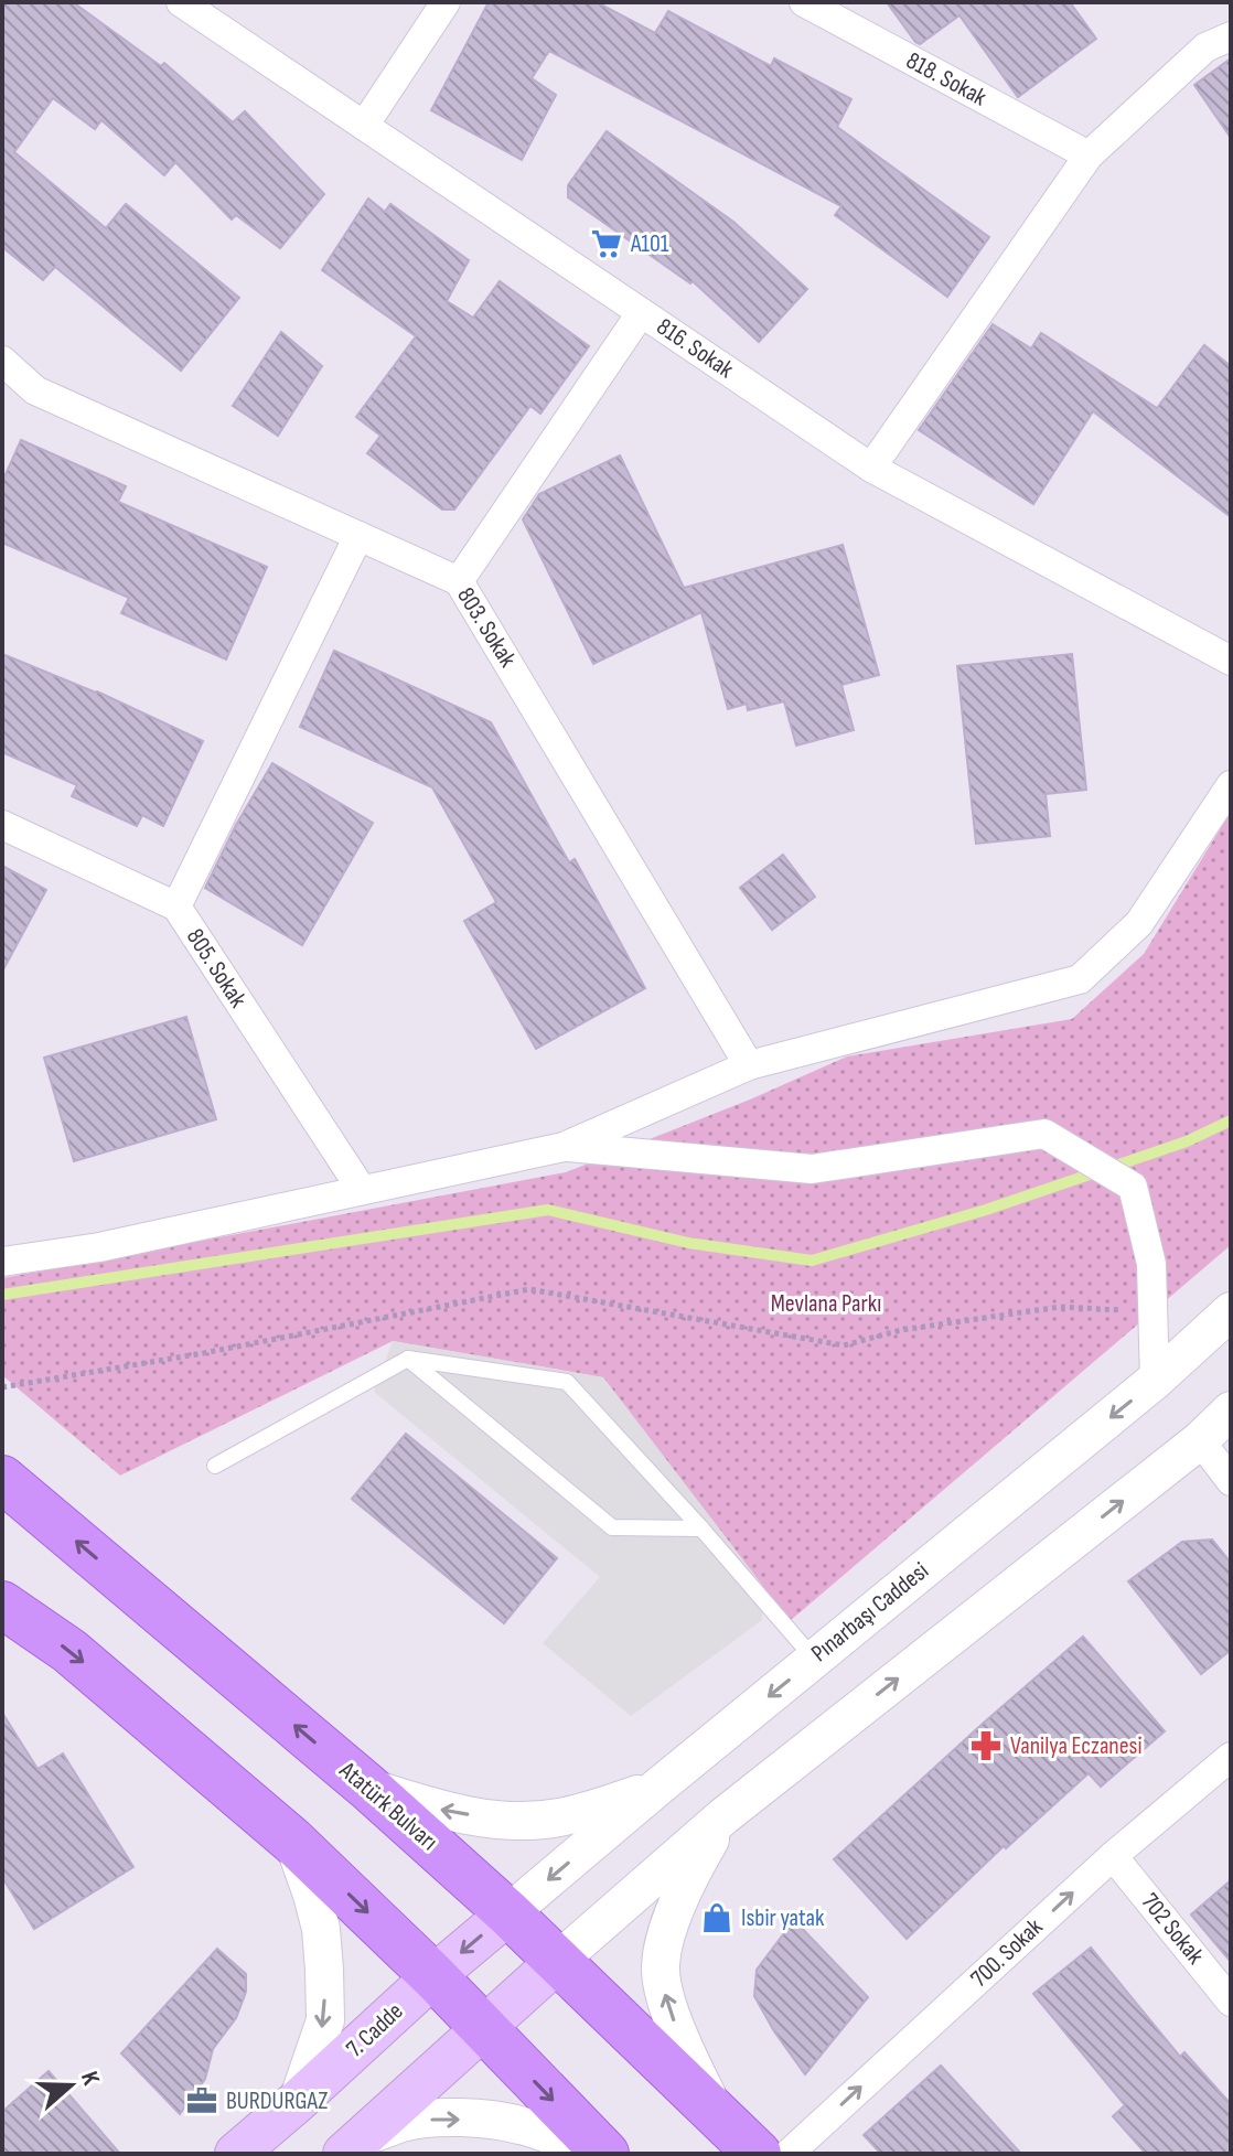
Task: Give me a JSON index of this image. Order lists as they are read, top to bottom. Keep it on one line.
{"streets":{"main road":["Atatürk Bulvarı","7. Cadde"],"street":["818. Sokak","816. Sokak","803. Sokak","805. Sokak","Pınarbaşı Caddesi","702 Sokak","700. Sokak"]},"crossings":[["Pınarbaşı Caddesi","Atatürk Bulvarı"],["Pınarbaşı Caddesi","7. Cadde"],["Atatürk Bulvarı","7. Cadde"],["702 Sokak","700. Sokak"]],"one_way":["700. Sokak"],"parks":["Mevlana Parkı"],"places":{"supermarket":["A101"],"pharmacy":["Vanilya Eczanesi"],"shop":["Isbir yatak"],"office":["BURDURGAZ"]},"north":"right"}
